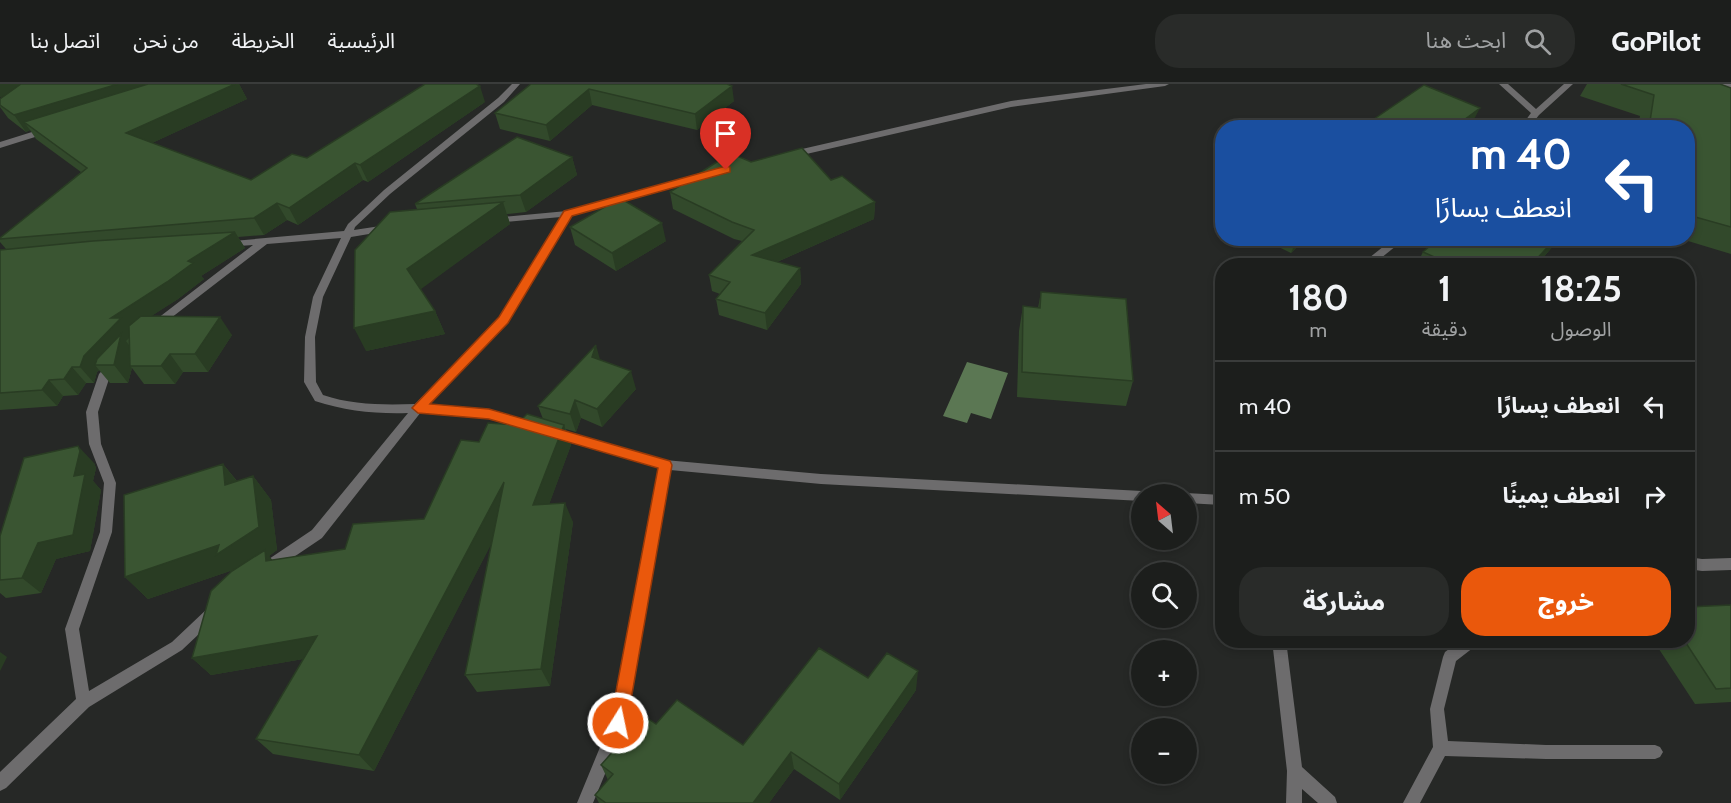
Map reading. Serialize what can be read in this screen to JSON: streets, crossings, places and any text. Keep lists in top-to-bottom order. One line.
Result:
{"north":"top left","page":{"header":"GoPilot","search":"ابحث هنا","nav":["الرئيسية","الخريطة","من نحن","اتصل بنا"],"turn":["40 m","انعطف يسارًا"],"eta":["18:25","الوصول","1","دقيقة","180","m"],"list":[{"name":"انعطف يسارًا","value":"40 m"},{"name":"انعطف يمينًا","value":"50 m"}],"map_buttons":["+","−"],"buttons":["خروج","مشاركة"]}}
